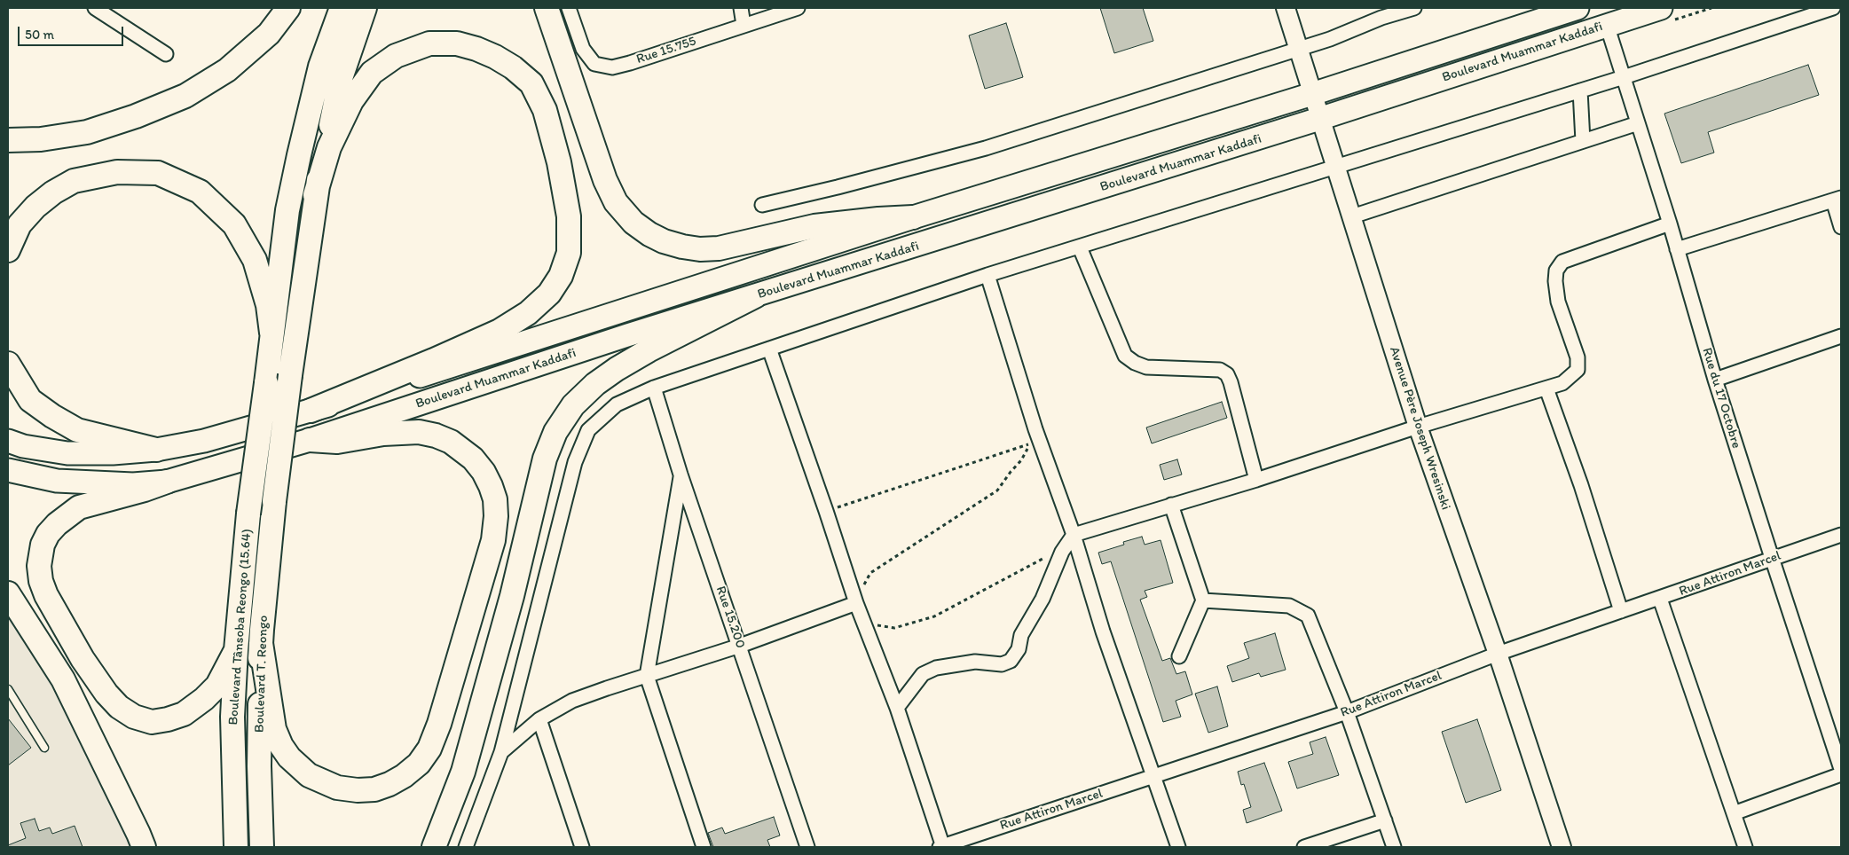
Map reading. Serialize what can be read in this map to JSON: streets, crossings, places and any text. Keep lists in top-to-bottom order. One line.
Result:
{"streets":{"highway":["Boulevard Tânsoba Reongo (15.64)","Boulevard T. Reongo"],"main road":["Boulevard Muammar Kaddafi"],"street":["Rue 15.755","Rue du 17 Octobre","Avenue Père Joseph Wresinski","Rue Attiron Marcel","Rue 15.200"]},"crossings":[["Boulevard Muammar Kaddafi","Rue du 17 Octobre"],["Boulevard Muammar Kaddafi","Avenue Père Joseph Wresinski"],["Rue du 17 Octobre","Rue Attiron Marcel"],["Avenue Père Joseph Wresinski","Rue Attiron Marcel"]],"scale_bar":"50 m"}
